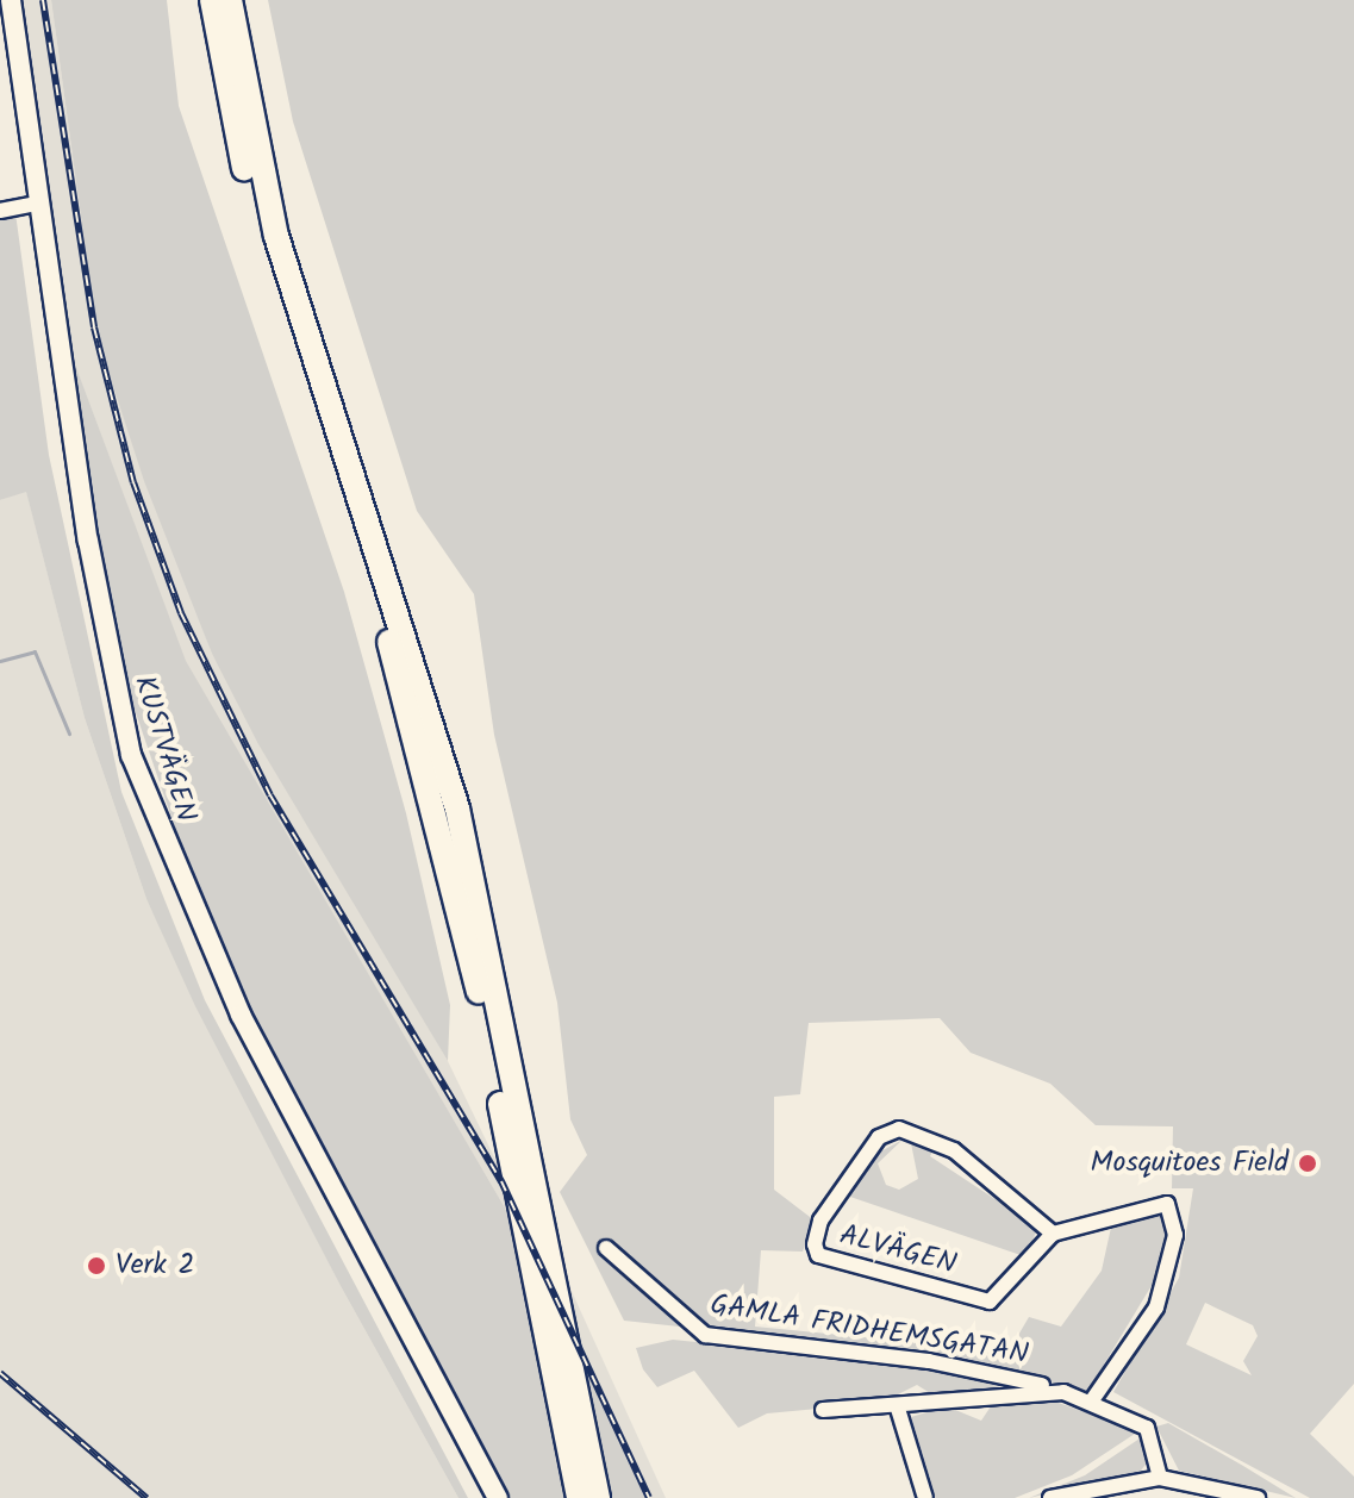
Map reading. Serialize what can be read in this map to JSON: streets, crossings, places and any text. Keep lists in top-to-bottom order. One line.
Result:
{"streets":{"main road":["KUSTVÄGEN"],"street":["ALVÄGEN","GAMLA FRIDHEMSGATAN"]},"places":["Mosquitoes Field","Verk 2"]}
